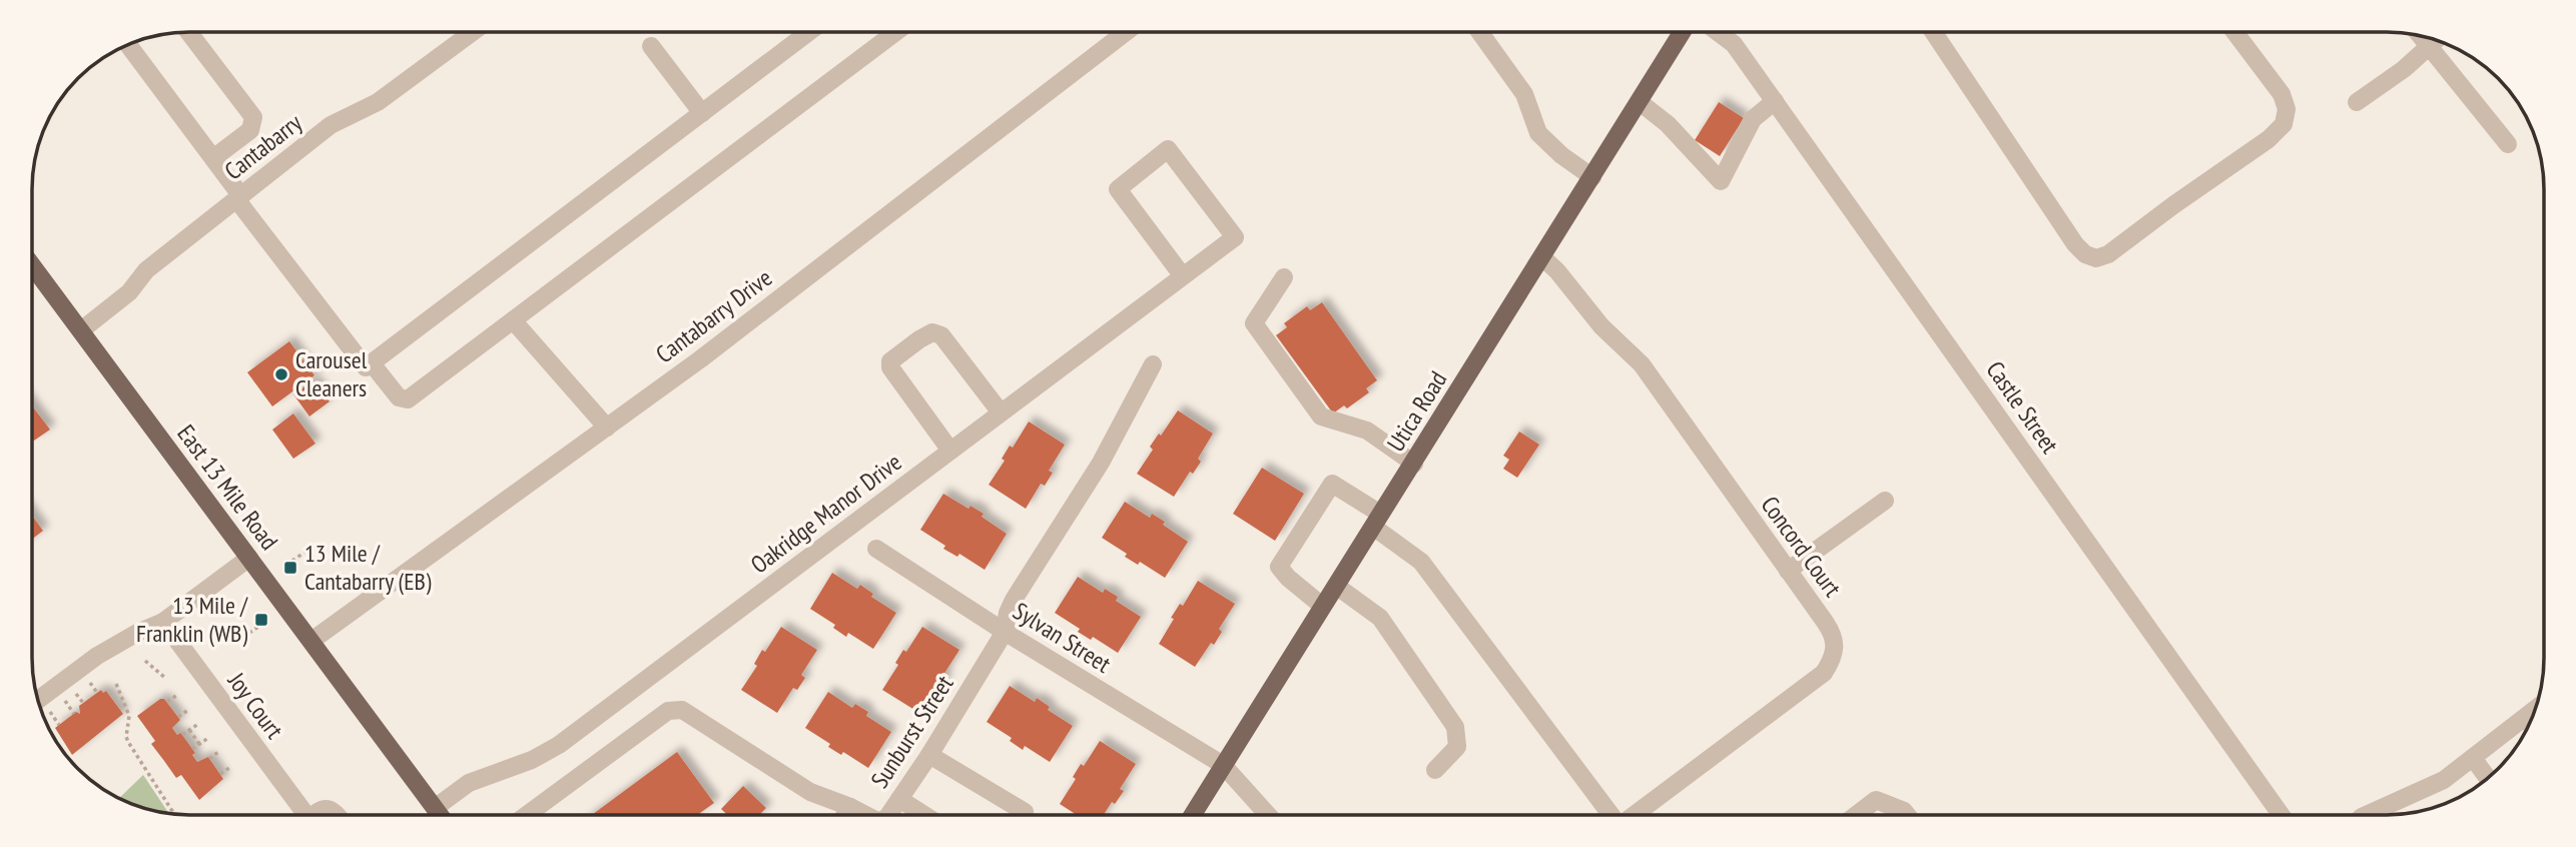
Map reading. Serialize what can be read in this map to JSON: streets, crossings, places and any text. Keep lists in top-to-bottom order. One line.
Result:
{"streets":{"main road":["Utica Road","East 13 Mile Road"],"street":["Cantabarry","Cantabarry Drive","Castle Street","Oakridge Manor Drive","Concord Court","Sylvan Street","Joy Court","Sunburst Street"]},"crossings":[["Cantabarry","East 13 Mile Road"],["Cantabarry Drive","East 13 Mile Road"],["Utica Road","Concord Court"],["Utica Road","Sylvan Street"],["East 13 Mile Road","Oakridge Manor Drive"],["Sylvan Street","Sunburst Street"]],"places":{"other":["Carousel Cleaners"],"transit":["13 Mile / Cantabarry (EB)","13 Mile / Franklin (WB)"]}}
